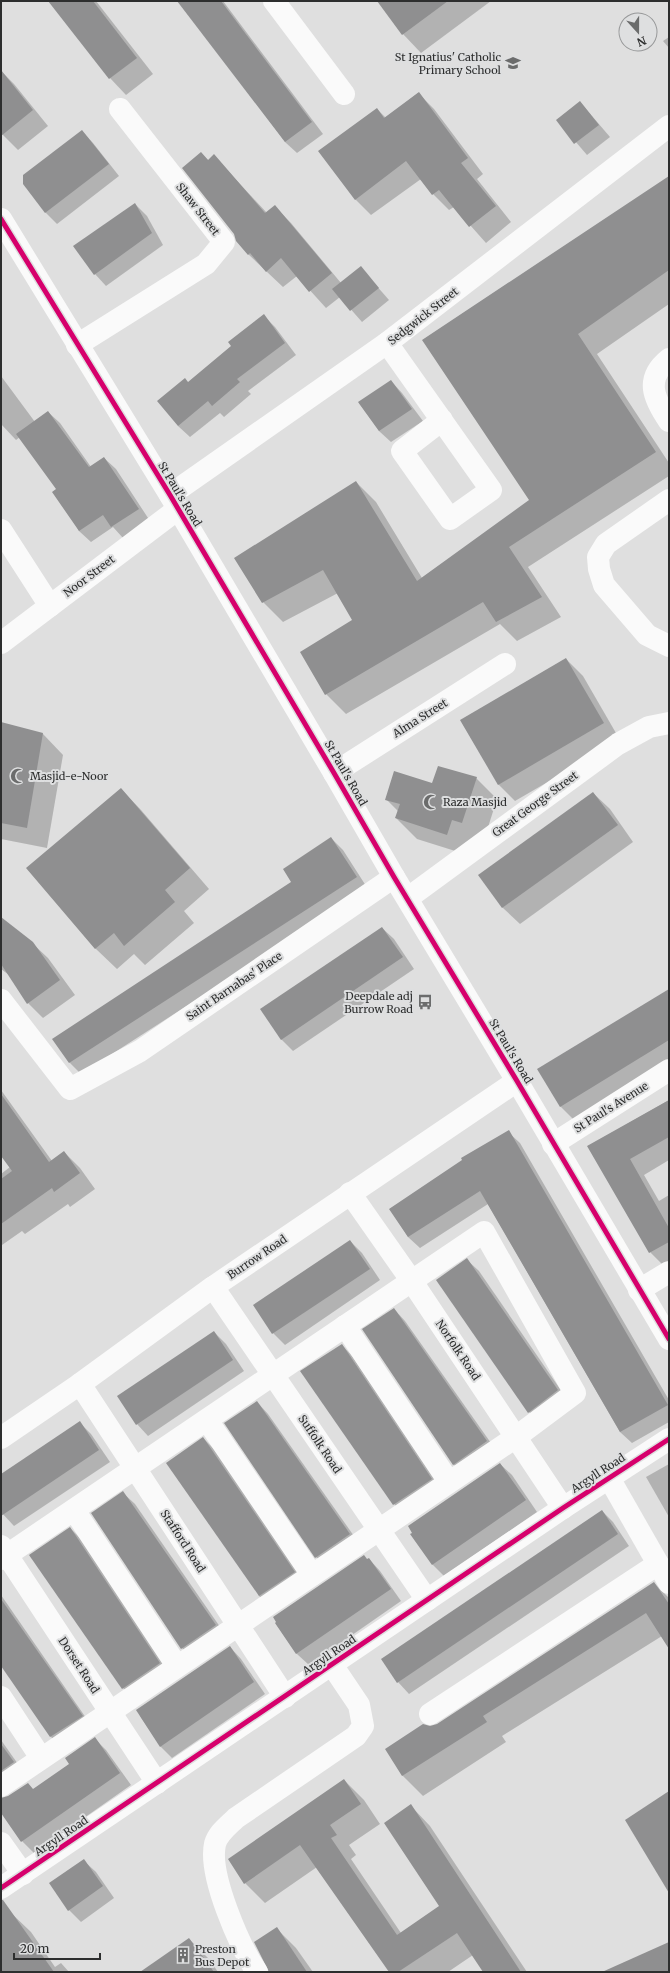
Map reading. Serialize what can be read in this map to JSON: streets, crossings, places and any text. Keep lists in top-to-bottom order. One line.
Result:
{"streets":{"street":["Shaw Street","Sedgwick Street","St Paul's Road","Noor Street","Alma Street","Great George Street","Saint Barnabas' Place","St Paul's Avenue","Burrow Road","Norfolk Road","Suffolk Road","Argyll Road","Stafford Road","Dorset Road"]},"crossings":[["Shaw Street","St Paul's Road"],["Sedgwick Street","St Paul's Road"],["Sedgwick Street","Noor Street"],["St Paul's Road","Noor Street"],["St Paul's Road","Alma Street"],["St Paul's Road","Great George Street"],["St Paul's Road","Saint Barnabas' Place"],["St Paul's Road","St Paul's Avenue"],["St Paul's Road","Burrow Road"],["Burrow Road","Norfolk Road"],["Burrow Road","Suffolk Road"],["Burrow Road","Stafford Road"],["Norfolk Road","Argyll Road"],["Suffolk Road","Argyll Road"],["Argyll Road","Stafford Road"],["Argyll Road","Dorset Road"]],"places":{"school or university":["St Ignatius' Catholic Primary School"],"mosque":["Masjid-e-Noor","Raza Masjid"],"bus stop":["Deepdale adj Burrow Road"],"building":["Preston Bus Depot"]},"scale_bar":"20 m","north":"bottom"}
